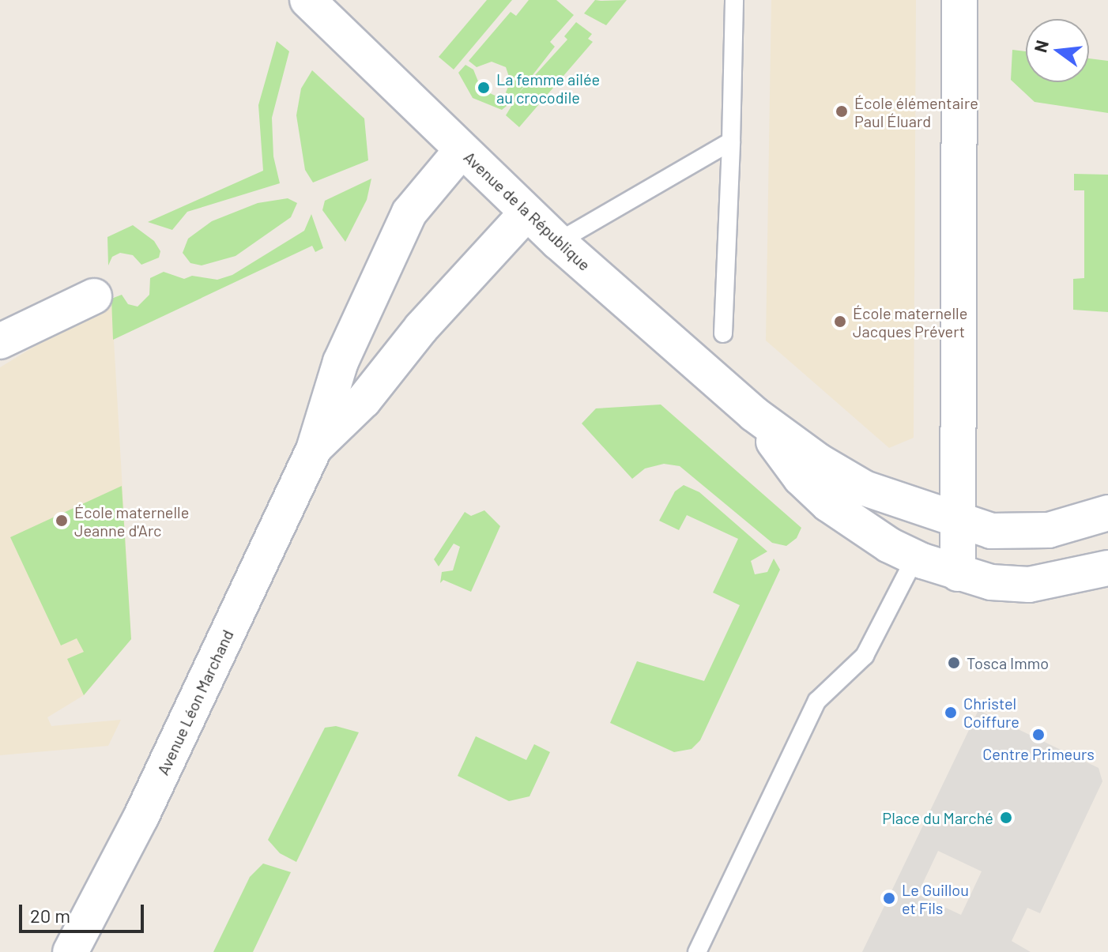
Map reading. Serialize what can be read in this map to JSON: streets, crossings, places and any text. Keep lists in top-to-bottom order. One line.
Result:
{"streets":{"main road":["Avenue de la République","Avenue Léon Marchand"]},"crossings":[["Avenue de la République","Avenue Léon Marchand"]],"places":["La femme ailée au crocodile","École élémentaire Paul Éluard","École maternelle Jacques Prévert","École maternelle Jeanne d'Arc","Tosca Immo","Christel Coiffure","Centre Primeurs","Place du Marché","Le Guillou et Fils"],"scale_bar":"20 m","north":"left"}
